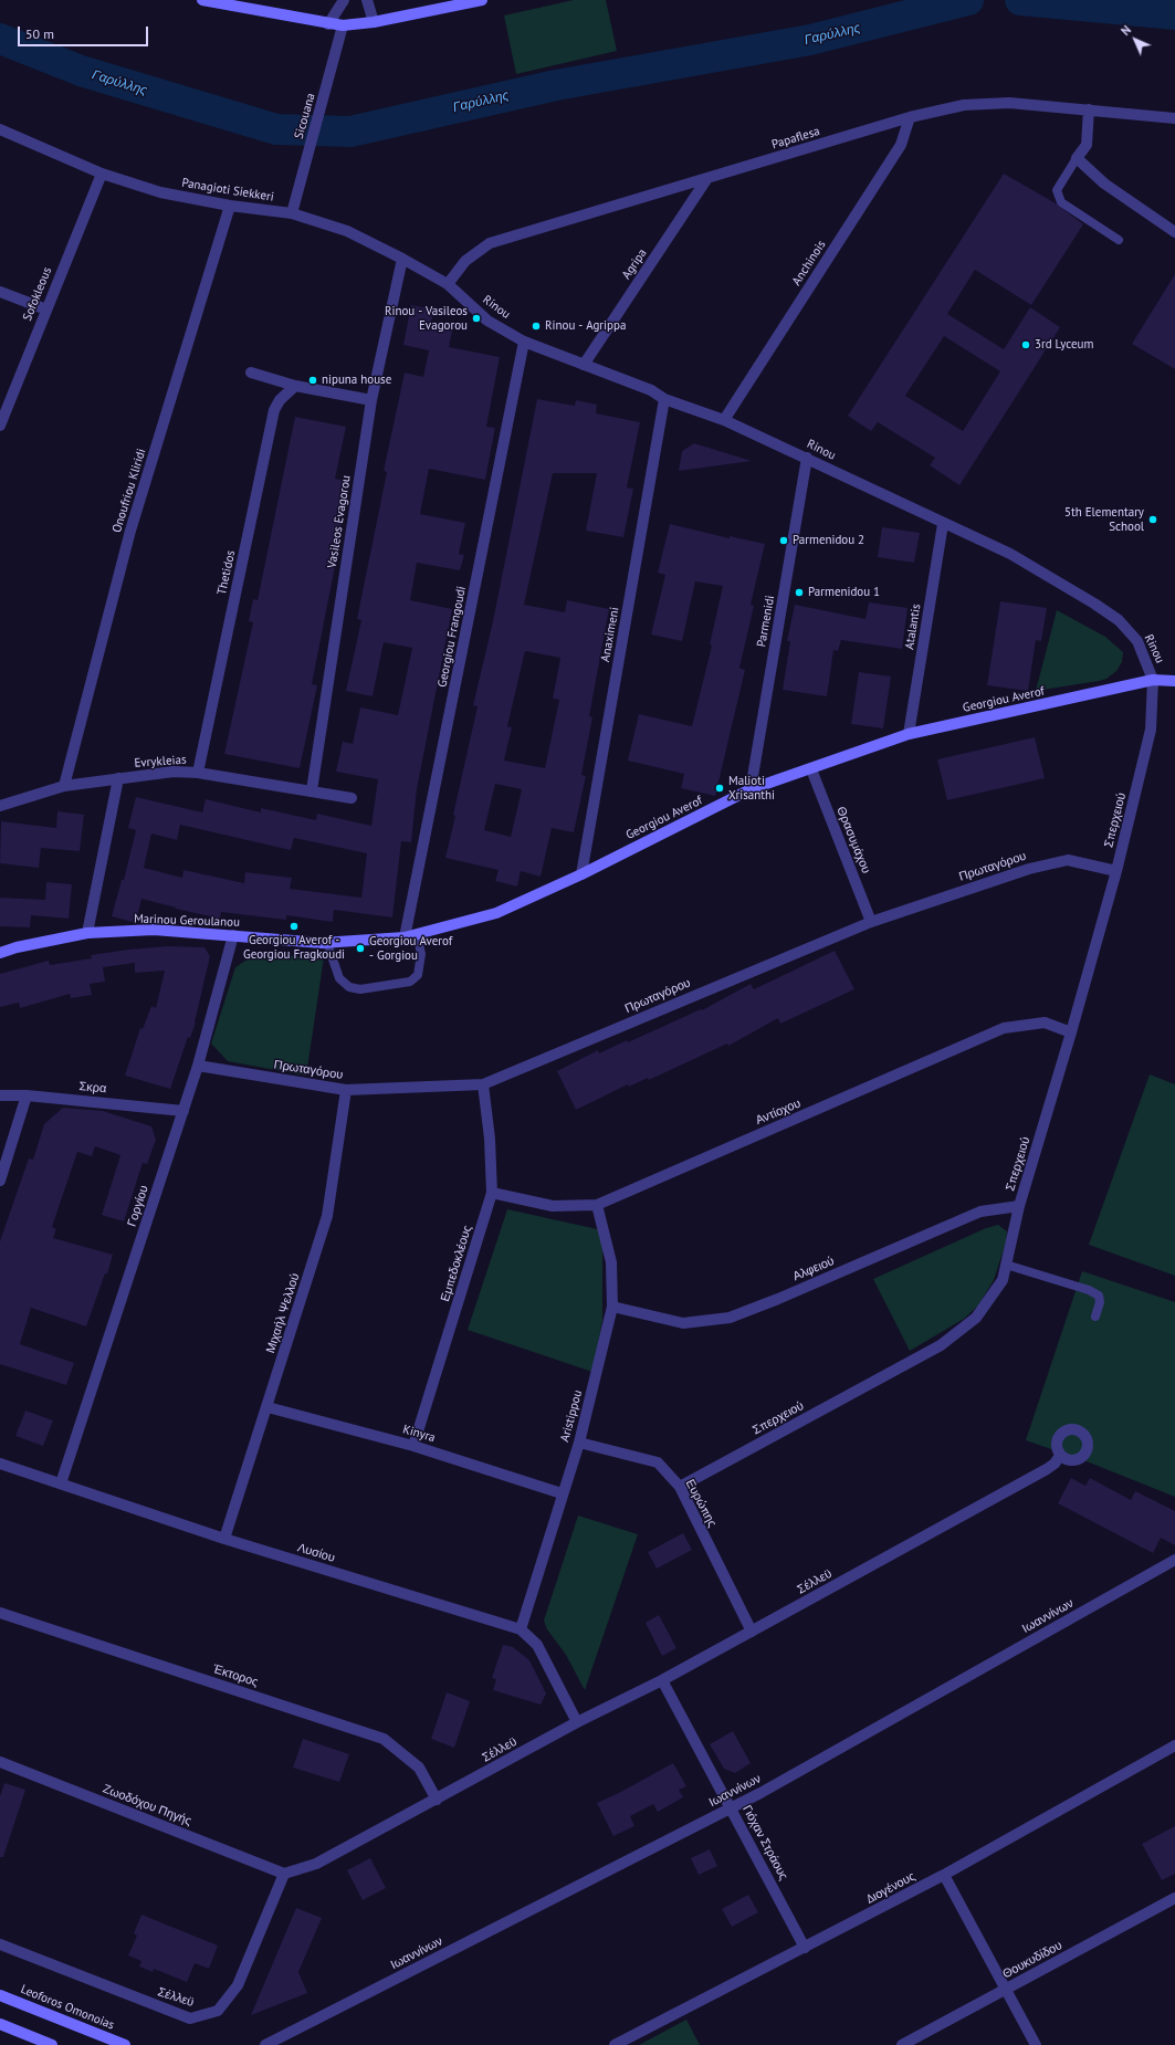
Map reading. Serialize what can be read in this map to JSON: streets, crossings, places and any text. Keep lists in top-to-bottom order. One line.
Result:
{"streets":{"street":["Sicouana","Papaflesa","Panagioti Siekkeri","Anchinois","Agripa","Sofokleous","Rinou","Onoufriou Kliridi","Vasileos Evagorou","Thetidos","Parmenidi","Atalantis","Anaximeni","Georgiou Frangoudi","Georgiou Averof","Evrykleias","Σπερχειού","Θρασυμάχου","Πρωταγόρου","Marinou Geroulanou","Σκρα","Αντίοχου","Γοργίου","Εμπεδοκλέους","Αλφειού","Μιχαήλ Ψελλού","Aristippou","Kinyra","Ευρώπης","Λυσίου","Σέλλεϋ","Ιωαννίνων","Έκτορος","Ζωοδόχου Πηγής","Γιόχαν Στράους","Διογένους","Θουκυδίδου","Leoforos Omonoias"]},"crossings":[["Sicouana","Panagioti Siekkeri"],["Papaflesa","Panagioti Siekkeri"],["Papaflesa","Anchinois"],["Papaflesa","Agripa"],["Papaflesa","Rinou"],["Panagioti Siekkeri","Sofokleous"],["Panagioti Siekkeri","Rinou"],["Panagioti Siekkeri","Onoufriou Kliridi"],["Panagioti Siekkeri","Vasileos Evagorou"],["Anchinois","Rinou"],["Agripa","Rinou"],["Rinou","Parmenidi"],["Rinou","Atalantis"],["Rinou","Anaximeni"],["Rinou","Georgiou Frangoudi"],["Rinou","Georgiou Averof"],["Rinou","Σπερχειού"],["Onoufriou Kliridi","Evrykleias"],["Vasileos Evagorou","Evrykleias"],["Thetidos","Evrykleias"],["Parmenidi","Georgiou Averof"],["Atalantis","Georgiou Averof"],["Anaximeni","Georgiou Averof"],["Georgiou Frangoudi","Georgiou Averof"],["Georgiou Averof","Σπερχειού"],["Georgiou Averof","Θρασυμάχου"],["Georgiou Averof","Marinou Geroulanou"],["Σπερχειού","Πρωταγόρου"],["Σπερχειού","Αντίοχου"],["Σπερχειού","Αλφειού"],["Σπερχειού","Ευρώπης"],["Θρασυμάχου","Πρωταγόρου"],["Πρωταγόρου","Γοργίου"],["Πρωταγόρου","Εμπεδοκλέους"],["Πρωταγόρου","Μιχαήλ Ψελλού"],["Marinou Geroulanou","Γοργίου"],["Σκρα","Γοργίου"],["Αντίοχου","Εμπεδοκλέους"],["Αντίοχου","Aristippou"],["Γοργίου","Λυσίου"],["Εμπεδοκλέους","Kinyra"],["Αλφειού","Aristippou"],["Μιχαήλ Ψελλού","Kinyra"],["Μιχαήλ Ψελλού","Λυσίου"],["Aristippou","Kinyra"],["Aristippou","Ευρώπης"],["Aristippou","Λυσίου"],["Ευρώπης","Σέλλεϋ"],["Λυσίου","Σέλλεϋ"],["Σέλλεϋ","Έκτορος"],["Σέλλεϋ","Ζωοδόχου Πηγής"],["Σέλλεϋ","Γιόχαν Στράους"],["Ιωαννίνων","Γιόχαν Στράους"],["Γιόχαν Στράους","Διογένους"]],"water":["Γαρύλλης"],"places":["Rinou - Vasileos Evagorou","Rinou - Agrippa","3rd Lyceum","nipuna house","5th Elementary School","Parmenidou 2","Parmenidou 1","Malioti Xrisanthi","Georgiou Averof - Georgiou Fragkoudi","Georgiou Averof - Gorgiou"],"scale_bar":"50 m","north":"top left"}
